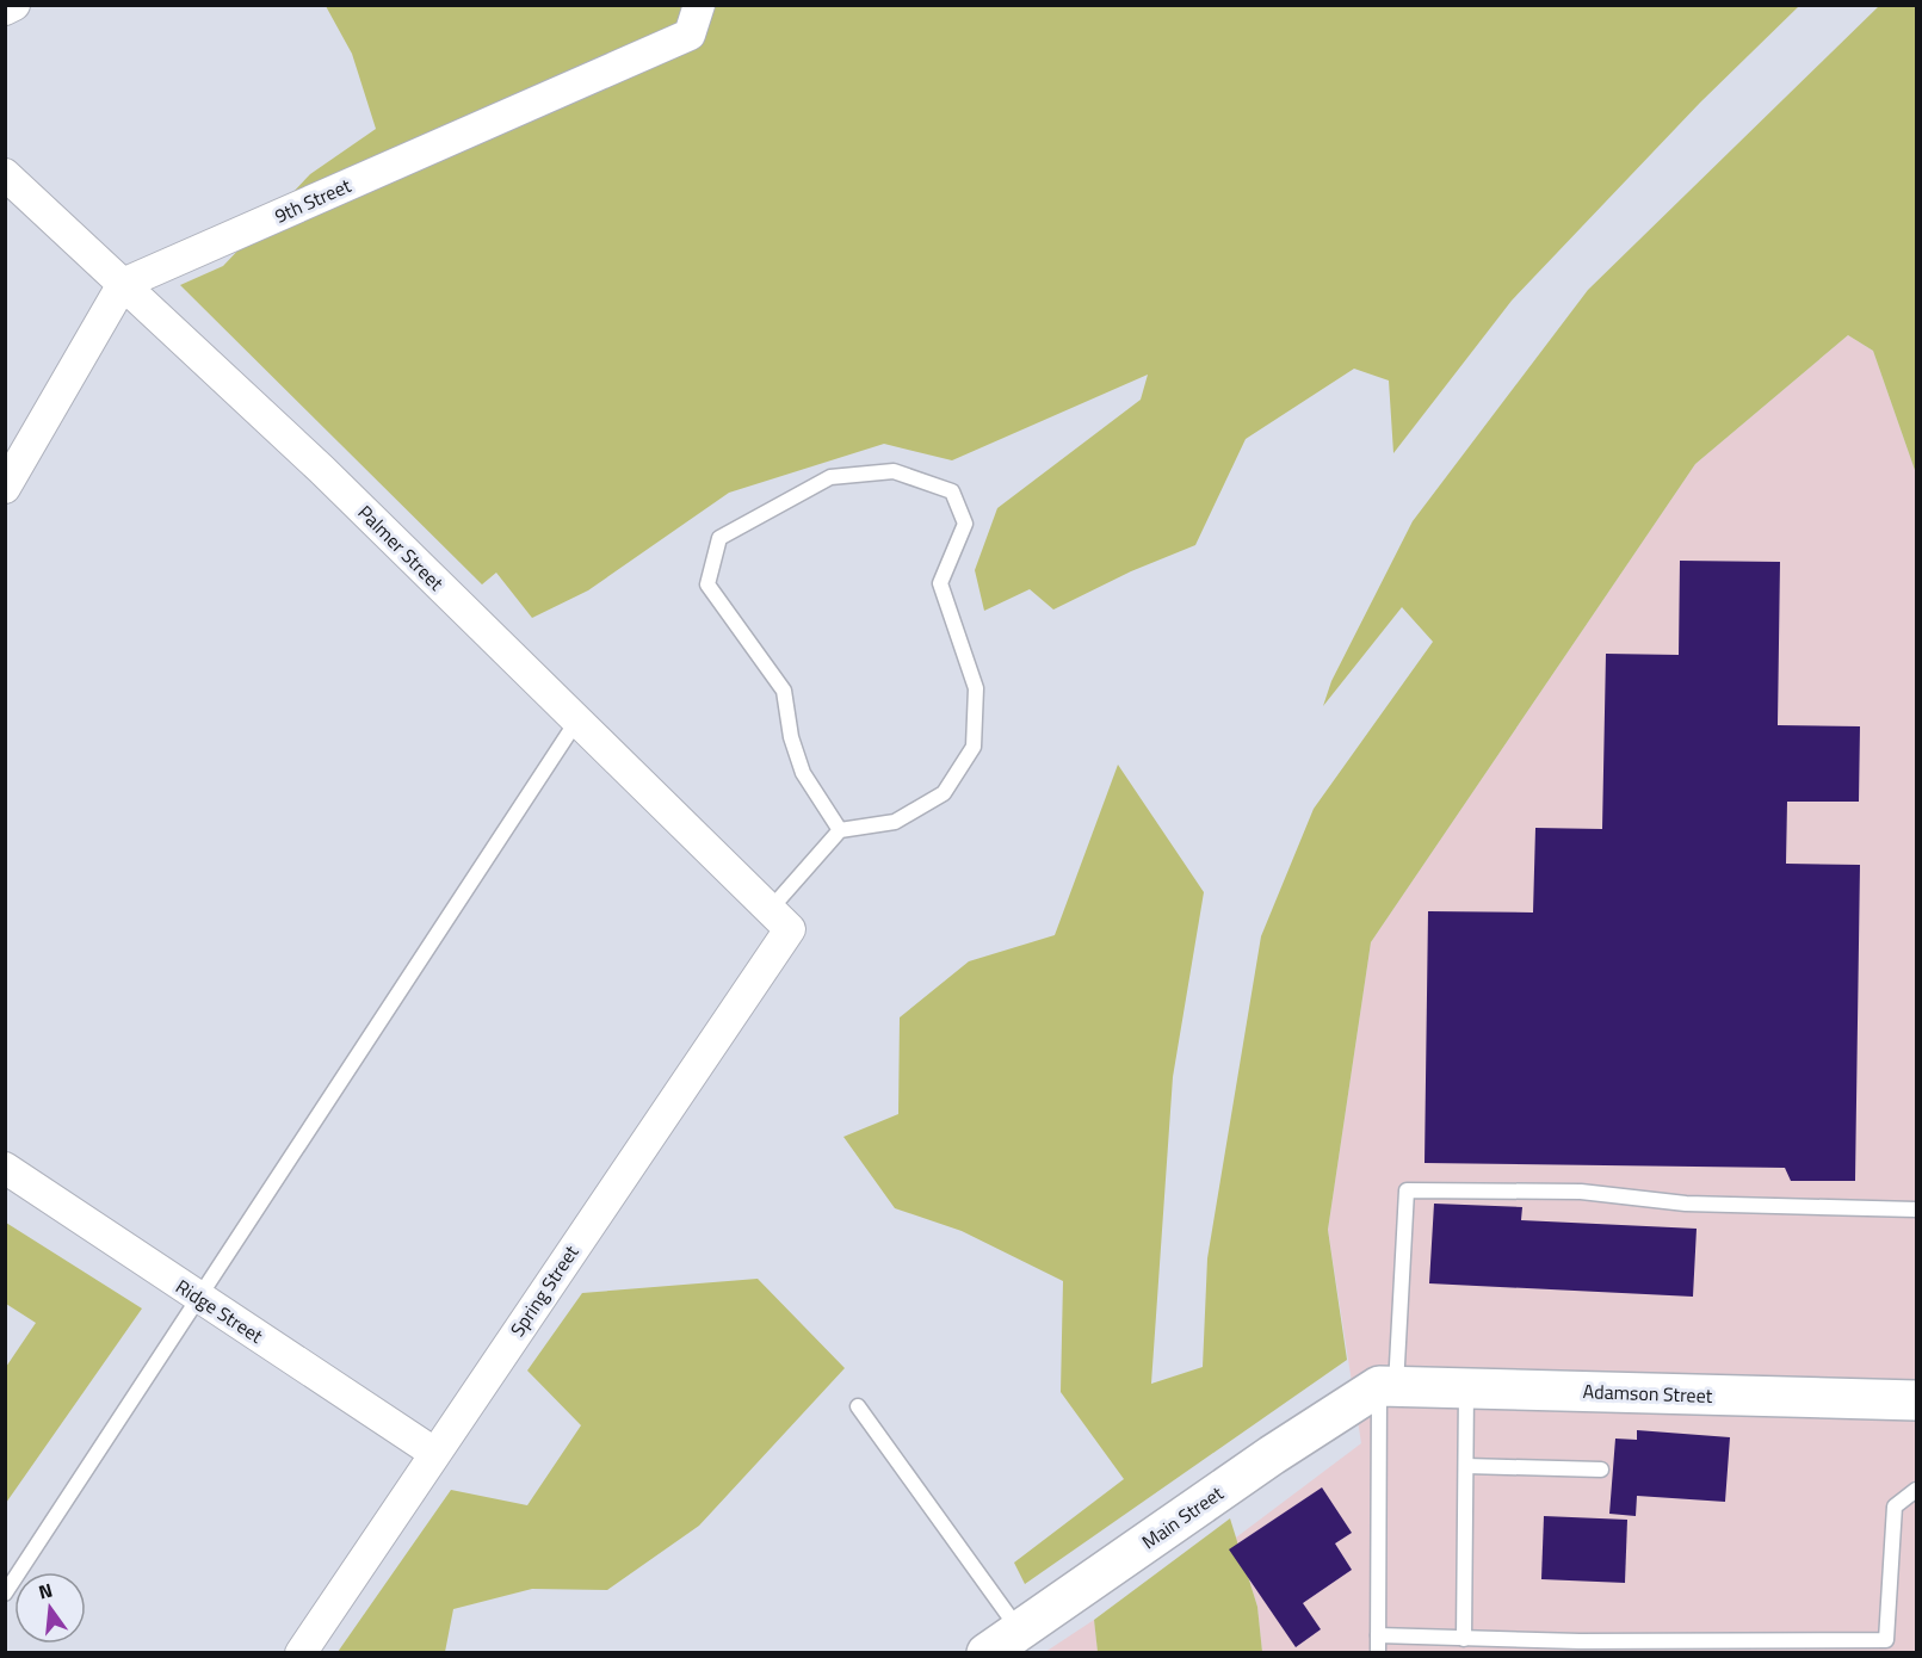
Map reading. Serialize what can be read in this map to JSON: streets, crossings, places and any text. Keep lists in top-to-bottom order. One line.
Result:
{"streets":{"street":["9th Street","Palmer Street","Spring Street","Ridge Street","Adamson Street","Main Street"]},"crossings":[["9th Street","Palmer Street"],["Palmer Street","Spring Street"],["Spring Street","Ridge Street"],["Adamson Street","Main Street"]],"north":"top"}
